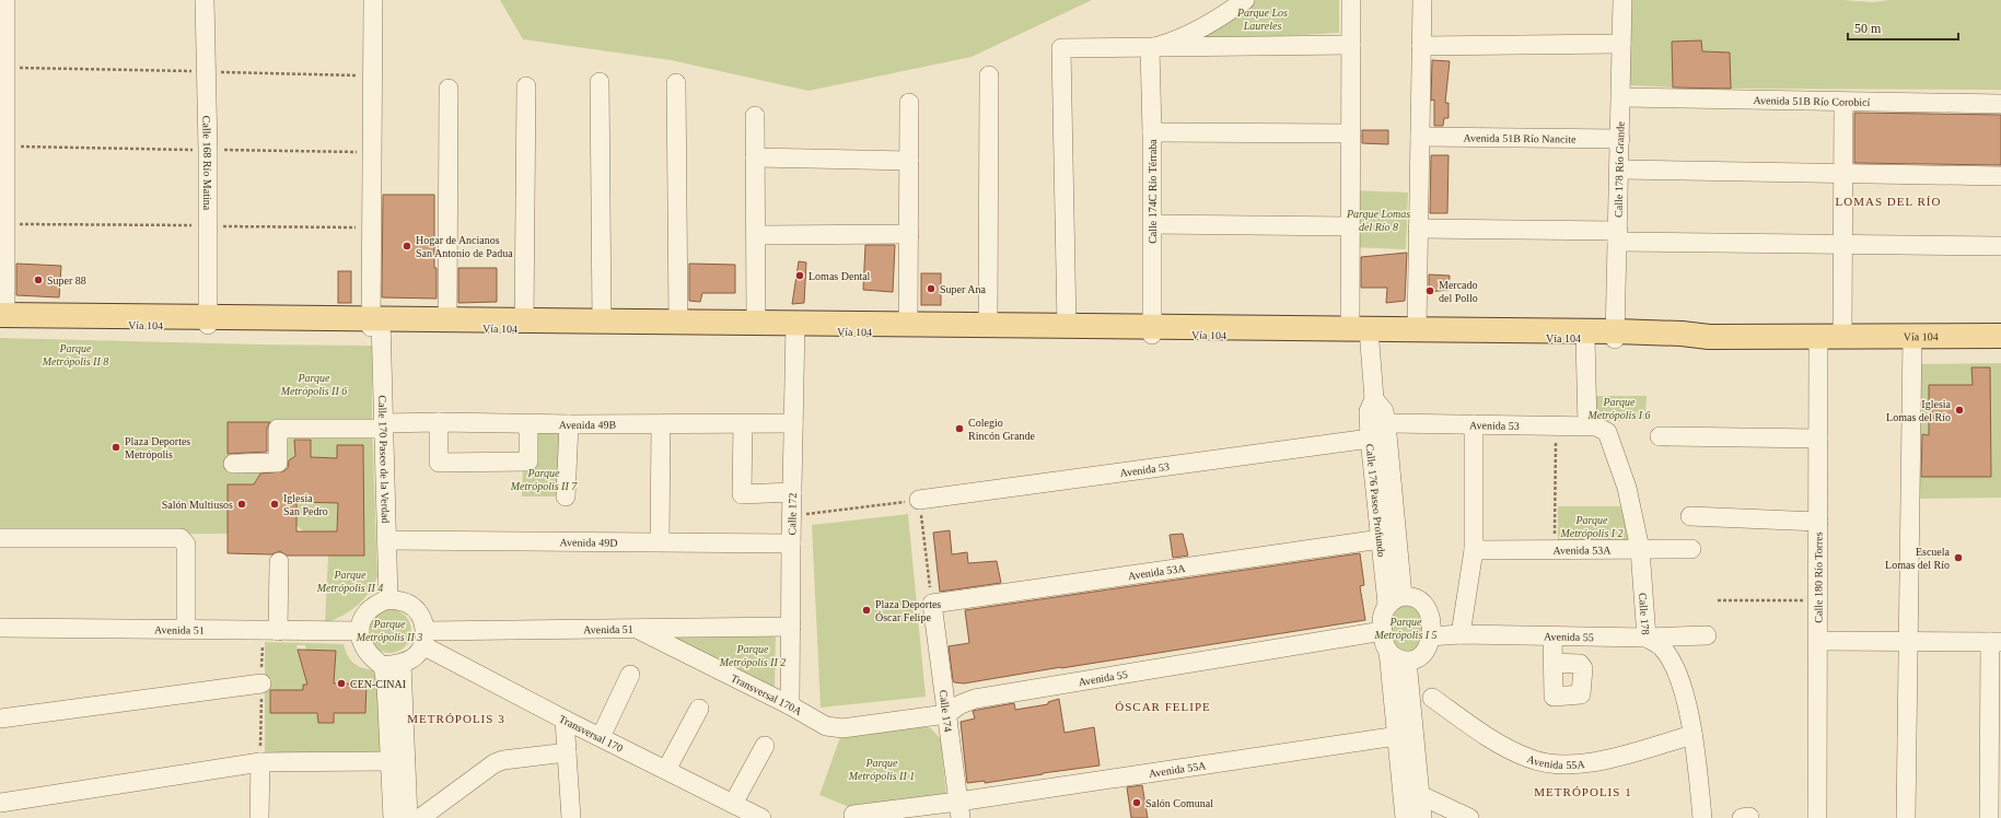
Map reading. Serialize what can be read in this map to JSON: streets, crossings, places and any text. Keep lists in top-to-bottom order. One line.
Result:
{"streets":{"main road":["Vía 104"],"street":["Avenida 51B Río Corobicí","Avenida 51B Río Nancite","Calle 168 Río Matina","Calle 178 Río Grande","Calle 174C Río Térraba","Avenida 49B","Avenida 53","Calle 170 Paseo de la Verdad","Calle 176 Paseo Profundo","Calle 172","Avenida 49D","Avenida 53A","Calle 180 Río Torres","Calle 178","Avenida 51","Avenida 55","Transversal 170A","Calle 174","Transversal 170","Avenida 55A"]},"crossings":[["Avenida 51B Río Corobicí","Calle 178 Río Grande"],["Avenida 51B Río Nancite","Calle 178 Río Grande"],["Calle 168 Río Matina","Vía 104"],["Calle 178 Río Grande","Vía 104"],["Calle 174C Río Térraba","Vía 104"],["Vía 104","Calle 170 Paseo de la Verdad"],["Vía 104","Calle 176 Paseo Profundo"],["Vía 104","Calle 172"],["Vía 104","Calle 180 Río Torres"],["Vía 104","Calle 178"],["Avenida 49B","Calle 170 Paseo de la Verdad"],["Avenida 49B","Calle 172"],["Avenida 53","Calle 176 Paseo Profundo"],["Avenida 53","Calle 178"],["Calle 170 Paseo de la Verdad","Avenida 49D"],["Calle 170 Paseo de la Verdad","Avenida 51"],["Calle 170 Paseo de la Verdad","Transversal 170"],["Calle 176 Paseo Profundo","Avenida 53A"],["Calle 176 Paseo Profundo","Avenida 55"],["Calle 172","Avenida 49D"],["Calle 172","Avenida 51"],["Calle 172","Transversal 170A"],["Avenida 53A","Calle 178"],["Avenida 53A","Calle 174"],["Calle 178","Avenida 55"],["Calle 178","Avenida 55A"],["Avenida 51","Transversal 170A"],["Avenida 51","Transversal 170"],["Avenida 55","Transversal 170A"],["Avenida 55","Calle 174"],["Calle 174","Avenida 55A"]],"districts":["LOMAS DEL RÍO","ÓSCAR FELIPE","METRÓPOLIS 3","METRÓPOLIS 1"],"parks":["Parque Los Laureles","Parque Lomas del Río 8","Parque Metrópolis II 8","Parque Metrópolis II 6","Parque Metrópolis I 6","Parque Metrópolis II 7","Parque Metrópolis I 2","Parque Metrópolis II 4","Parque Metrópolis I 5","Parque Metrópolis II 3","Parque Metrópolis II 2","Parque Metrópolis II 1"],"places":["Hogar de Ancianos San Antonio de Padua","Lomas Dental","Super 88","Super Ana","Mercado del Pollo","Iglesia Lomas del Río","Colegio Rincón Grande","Plaza Deportes Metrópolis","Salón Multiusos","Iglesia San Pedro","Escuela Lomas del Río","Plaza Deportes Óscar Felipe","CEN-CINAI","Salón Comunal"],"scale_bar":"50 m"}
